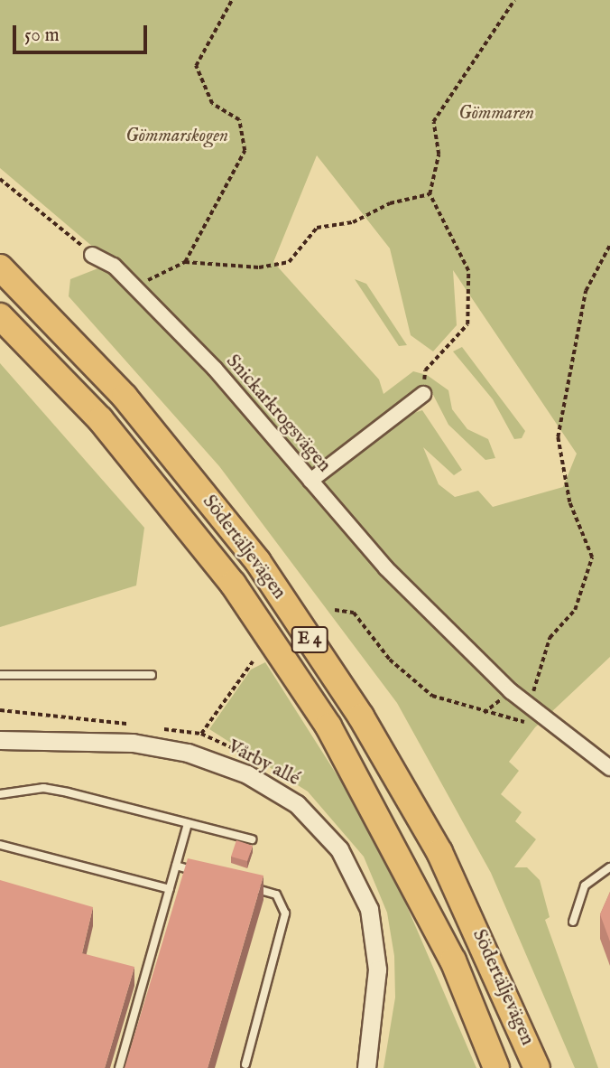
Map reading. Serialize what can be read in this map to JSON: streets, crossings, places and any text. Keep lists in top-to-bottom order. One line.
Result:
{"streets":{"highway":["Södertäljevägen","E 4"],"street":["Snickarkrogsvägen","Vårby allé"]},"parks":["Gömmaren","Gömmarskogen"],"scale_bar":"50 m"}
